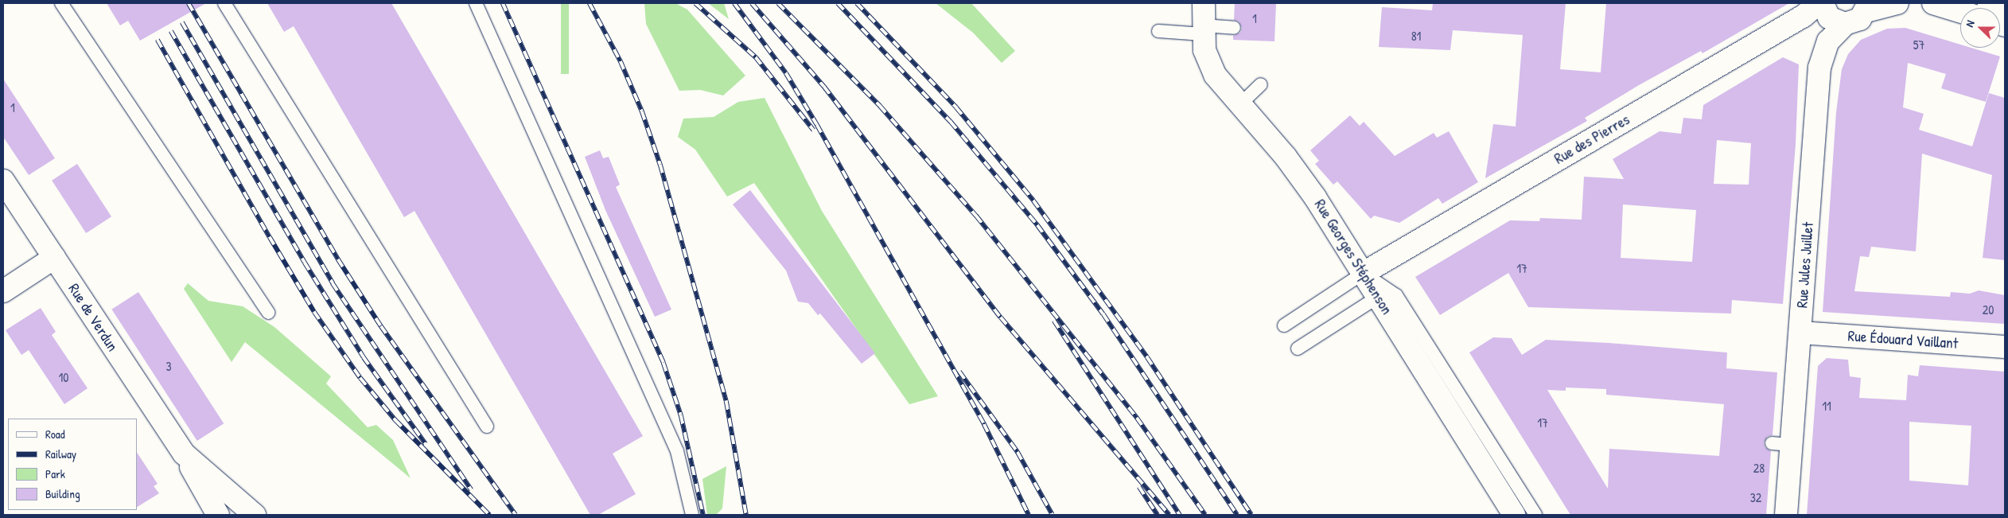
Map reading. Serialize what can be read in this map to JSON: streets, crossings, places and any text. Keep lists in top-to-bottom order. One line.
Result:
{"streets":{"street":["Rue des Pierres","Rue Georges Stéphenson","Rue Jules Juillet","Rue de Verdun","Rue Édouard Vaillant"]},"crossings":[["Rue des Pierres","Rue Georges Stéphenson"],["Rue Jules Juillet","Rue Édouard Vaillant"]],"house_numbers":["1","81","57","1","17","20","3","10","11","17","28","32"],"legend":["Road","Railway","Park","Building"],"north":"left"}
